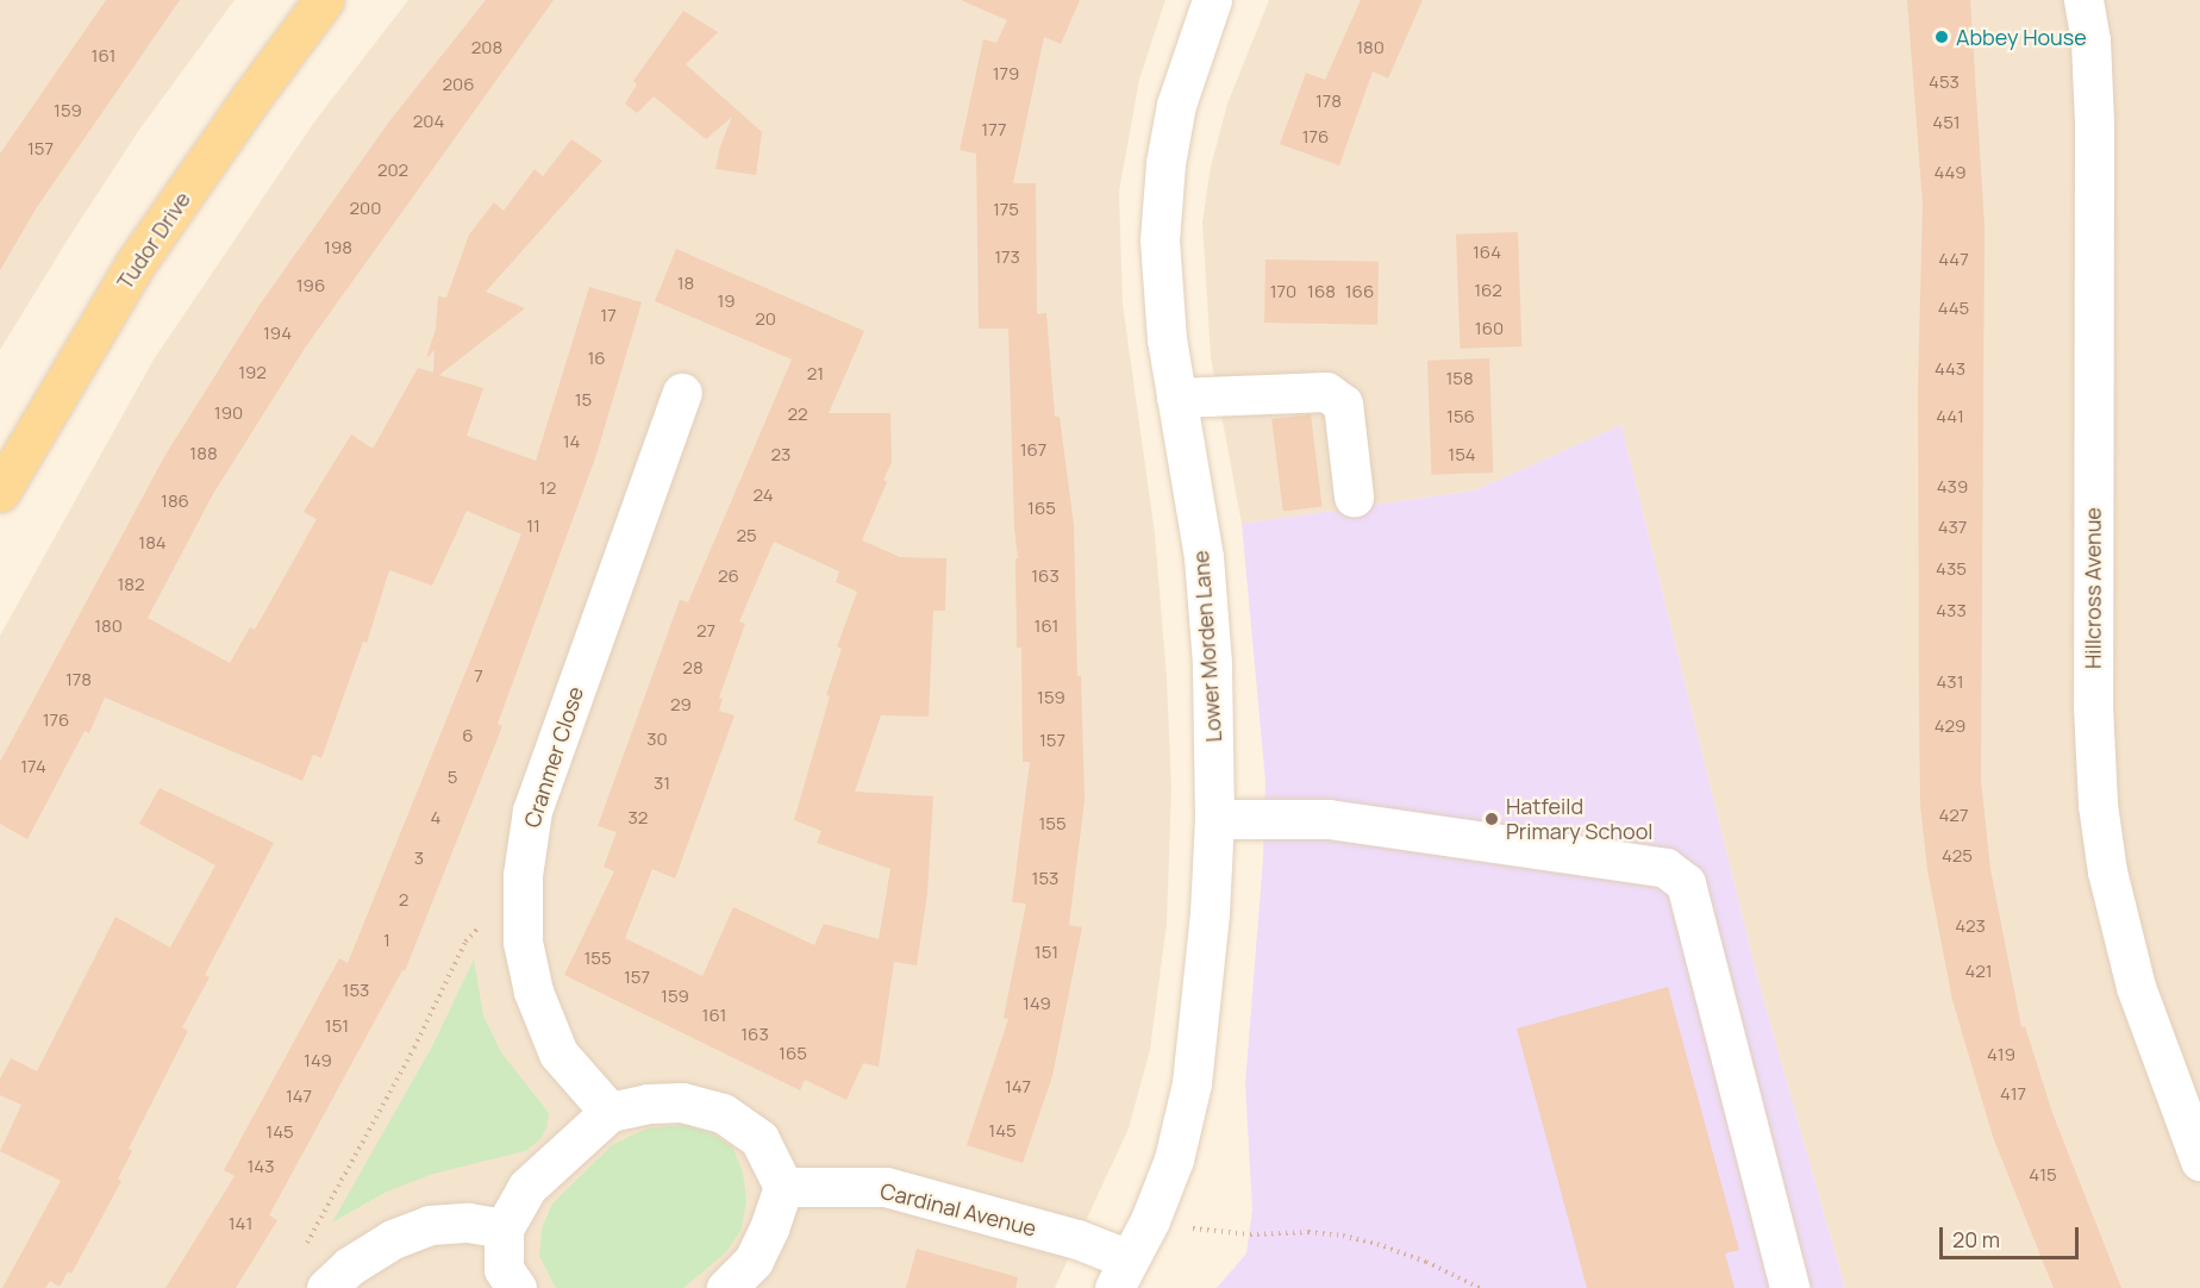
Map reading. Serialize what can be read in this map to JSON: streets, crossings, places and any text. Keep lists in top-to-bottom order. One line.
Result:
{"streets":{"main road":["Tudor Drive"],"street":["Hillcross Avenue","Lower Morden Lane","Cranmer Close","Cardinal Avenue"]},"crossings":[["Lower Morden Lane","Cardinal Avenue"]],"places":["Abbey House","Hatfeild Primary School"],"house_numbers":["208","180","161","179","453","206","178","159","204","451","177","176","157","202","449","200","175","198","164","173","447","18","196","162","170","168","166","19","445","17","20","160","194","16","443","192","21","158","15","190","22","156","441","14","167","188","23","154","439","12","24","186","165","11","437","25","184","435","26","163","182","433","180","161","27","28","7","178","431","159","29","176","429","6","30","157","174","5","31","427","4","32","155","425","3","153","2","423","1","151","155","421","157","153","159","149","161","151","163","165","419","149","147","417","147","145","145","143","415","141"],"scale_bar":"20 m"}
